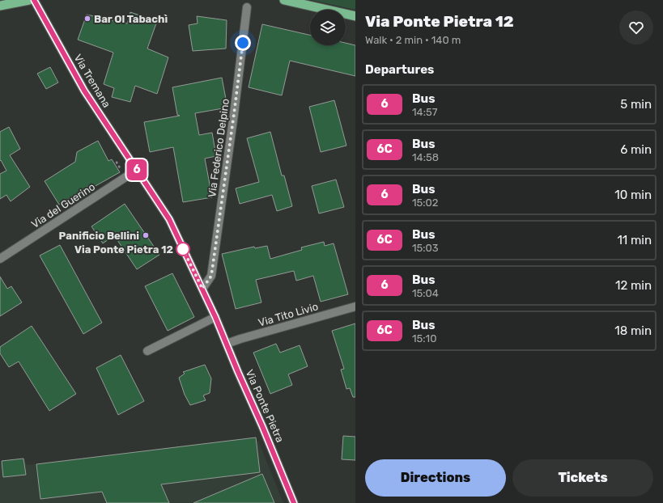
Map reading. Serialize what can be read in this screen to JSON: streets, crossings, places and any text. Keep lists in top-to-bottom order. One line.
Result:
{"streets":{"street":["Via Tremana","Via Federico Delpino","Via del Guerino","Via Tito Livio","Via Ponte Pietra"]},"crossings":[["Via Tremana","Via del Guerino"],["Via Tremana","Via Ponte Pietra"],["Via Federico Delpino","Via Ponte Pietra"],["Via del Guerino","Via Ponte Pietra"],["Via Tito Livio","Via Ponte Pietra"]],"places":["Bar Ol Tabachì","Panificio Bellini","Via Ponte Pietra 12"],"lines":["bus line 6"],"page":{"on_map":"6","heading":[["Via Ponte Pietra 12","Walk · 2 min · 140 m"],"Departures"],"list":[{"mark":"6","name":"Bus","note":"14:57","value":"5 min"},{"mark":"6C","name":"Bus","note":"14:58","value":"6 min"},{"mark":"6","name":"Bus","note":"15:02","value":"10 min"},{"mark":"6C","name":"Bus","note":"15:03","value":"11 min"},{"mark":"6","name":"Bus","note":"15:04","value":"12 min"},{"mark":"6C","name":"Bus","note":"15:10","value":"18 min"}],"buttons":["Directions","Tickets"]}}
